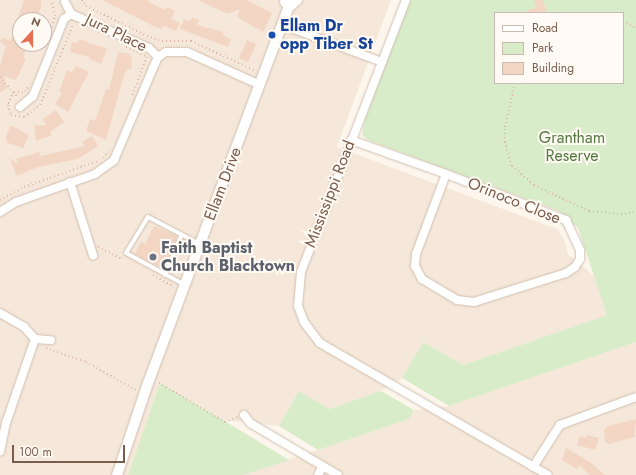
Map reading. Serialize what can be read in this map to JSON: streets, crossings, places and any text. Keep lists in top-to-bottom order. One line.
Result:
{"streets":{"street":["Jura Place","Ellam Drive","Mississippi Road","Orinoco Close"]},"crossings":[["Mississippi Road","Orinoco Close"]],"parks":["Grantham Reserve"],"places":["Ellam Dr opp Tiber St","Faith Baptist Church Blacktown"],"legend":["Road","Park","Building"],"scale_bar":"100 m","north":"top"}
